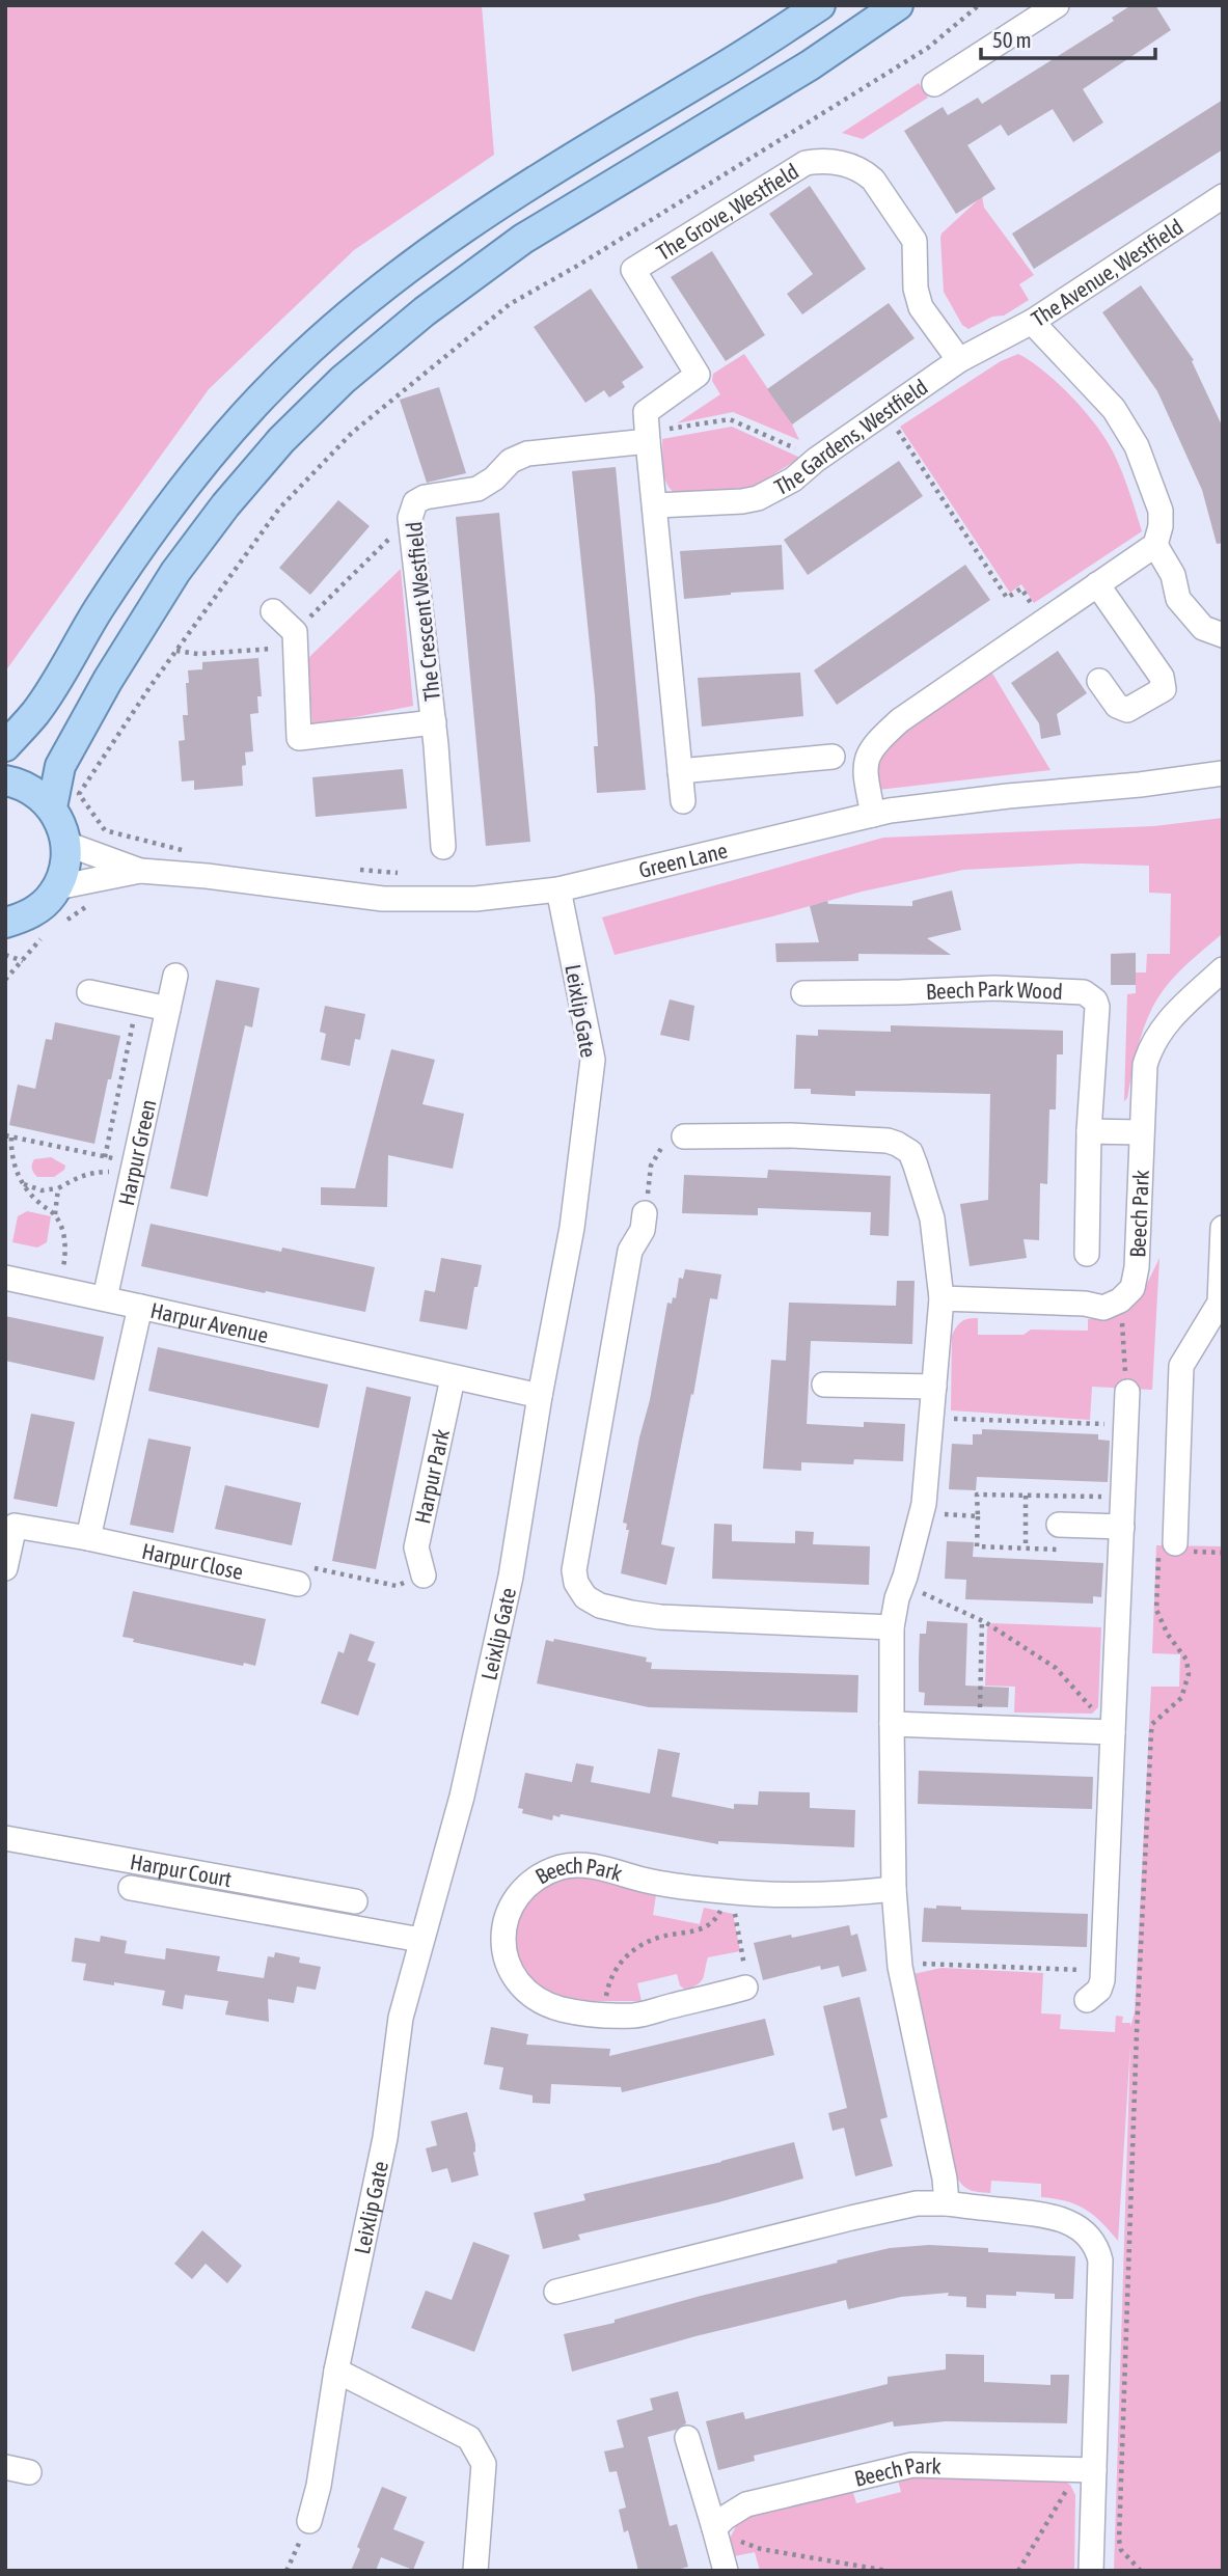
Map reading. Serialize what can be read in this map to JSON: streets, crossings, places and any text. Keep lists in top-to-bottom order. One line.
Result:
{"streets":{"street":["The Grove, Westfield","The Avenue, Westfield","The Gardens, Westfield","The Crescent Westfield","Green Lane","Beech Park Wood","Leixlip Gate","Harpur Green","Beech Park","Harpur Avenue","Harpur Park","Harpur Close","Harpur Court"]},"crossings":[["The Grove, Westfield","The Gardens, Westfield"],["The Grove, Westfield","The Crescent Westfield"],["The Avenue, Westfield","The Gardens, Westfield"],["Green Lane","Leixlip Gate"],["Leixlip Gate","Harpur Avenue"],["Harpur Avenue","Harpur Park"],["Harpur Avenue","Harpur Close"]],"scale_bar":"50 m"}
